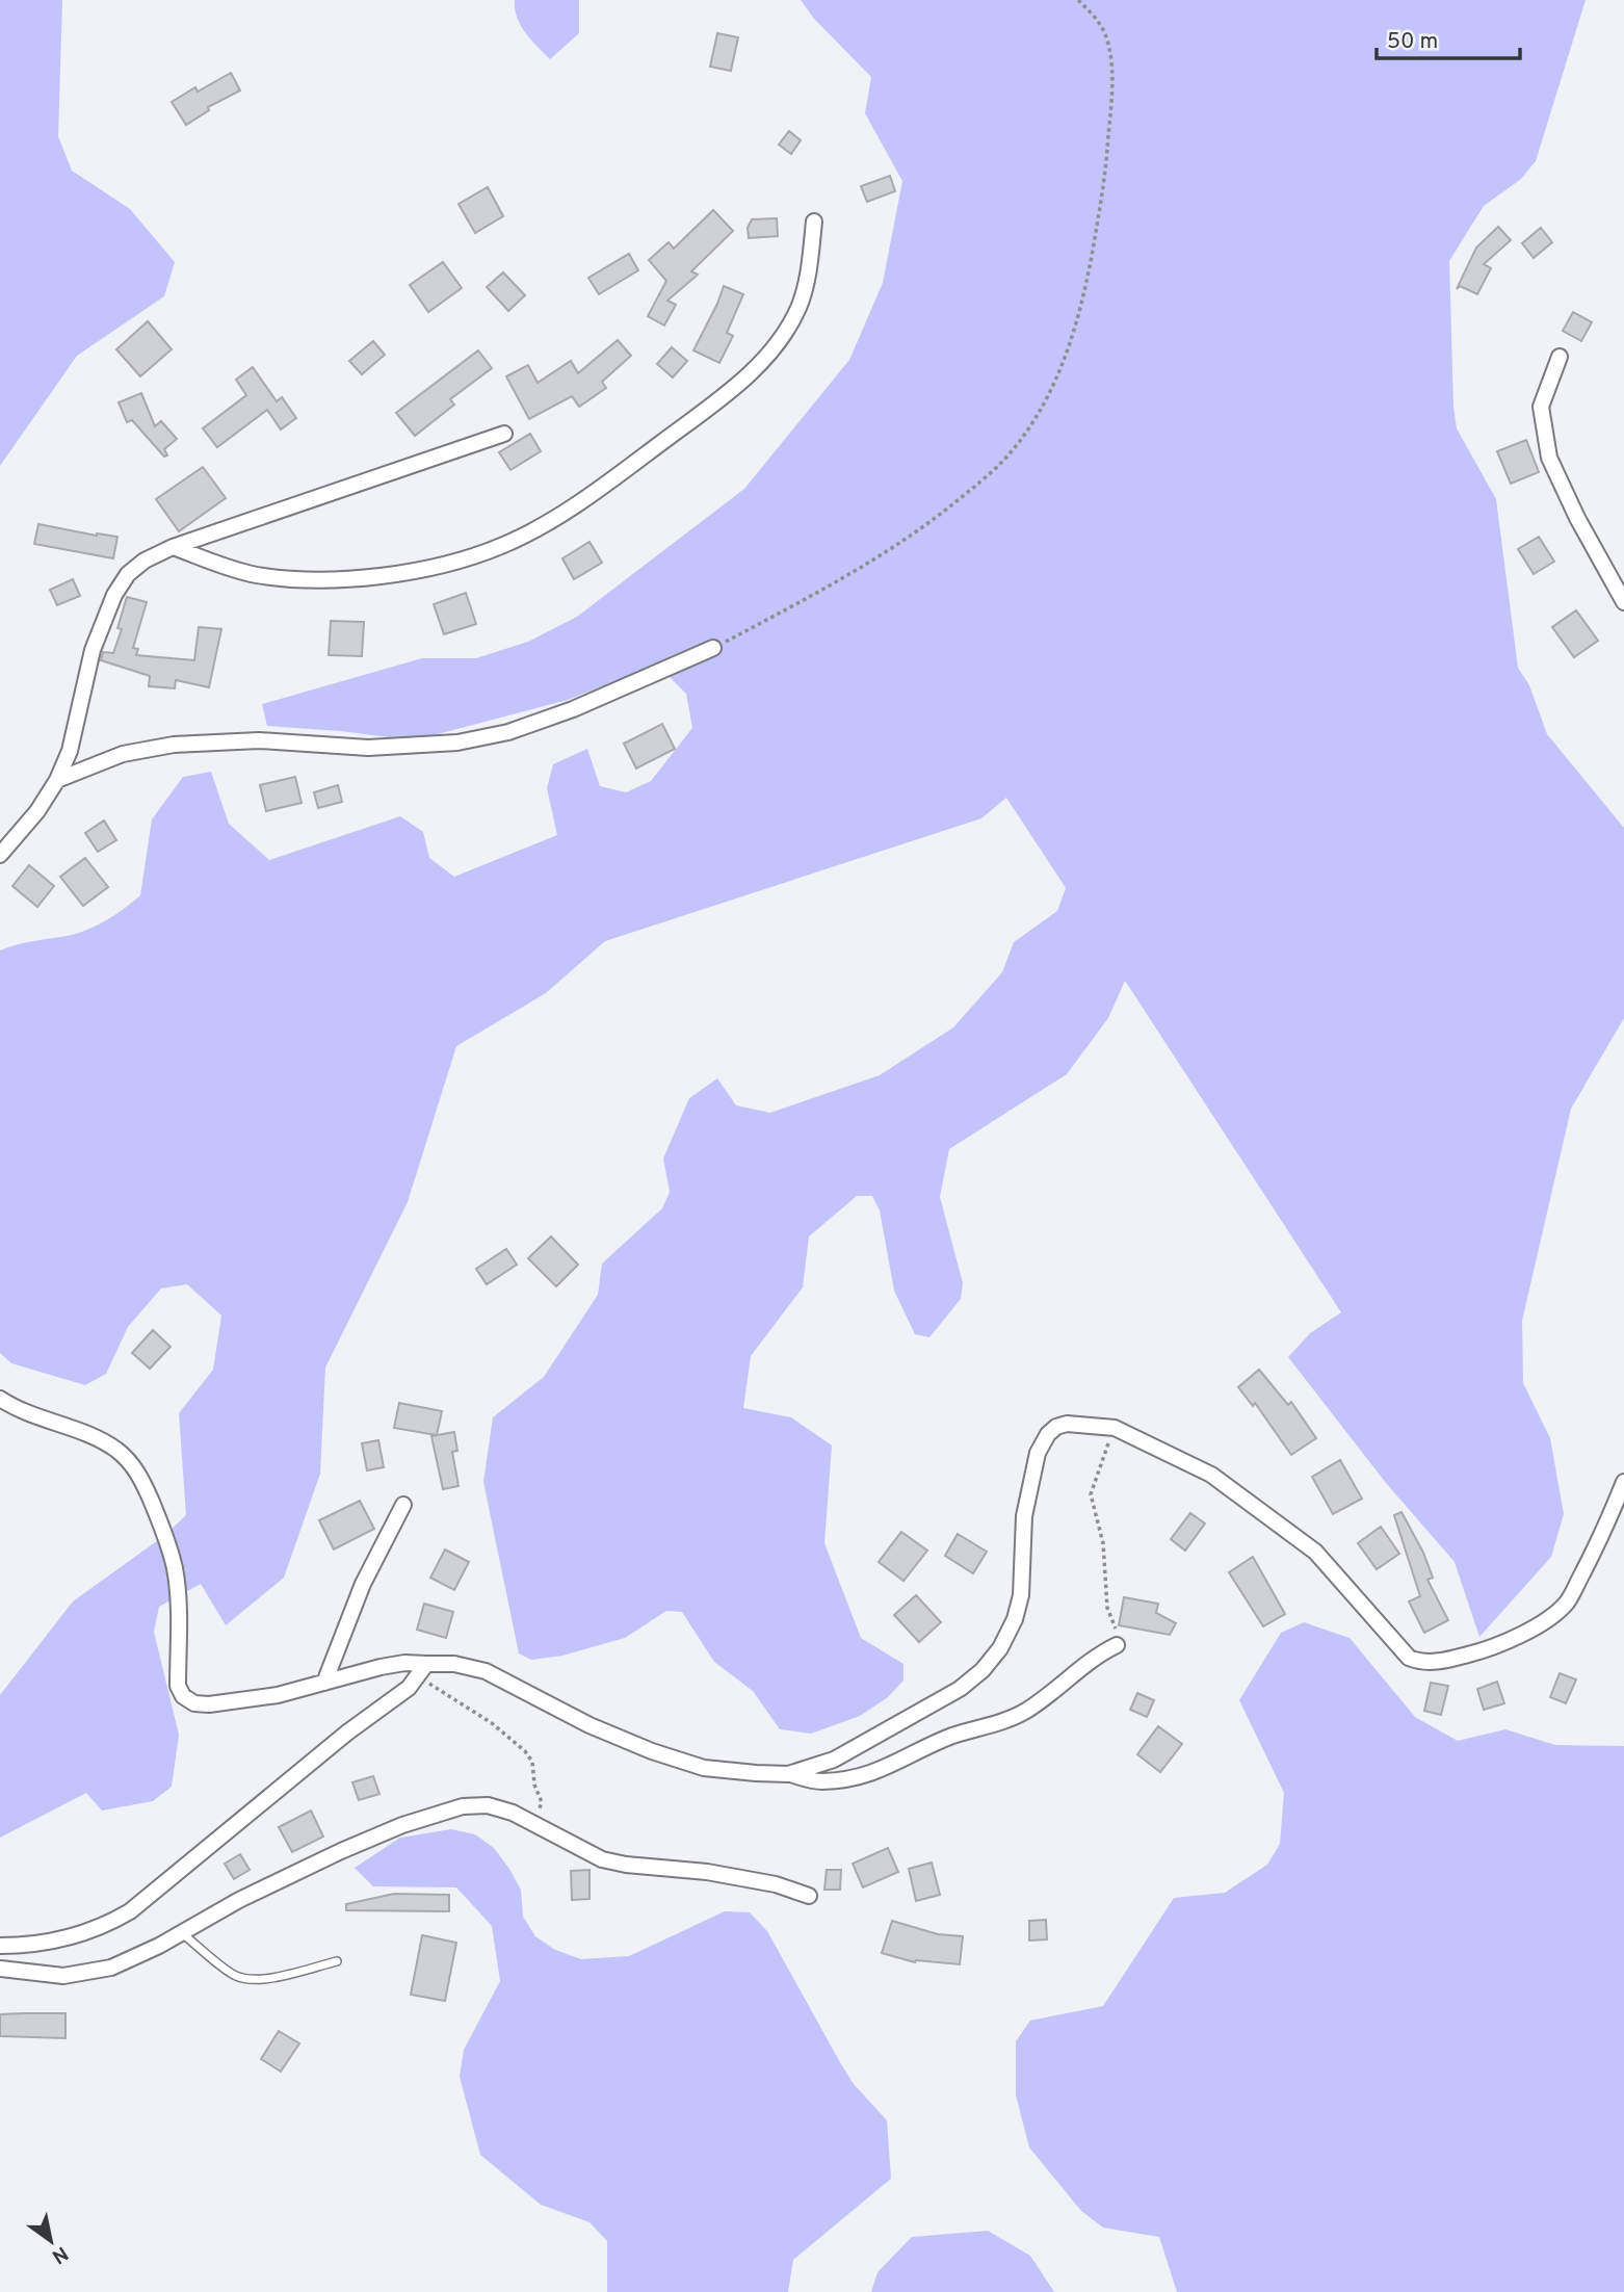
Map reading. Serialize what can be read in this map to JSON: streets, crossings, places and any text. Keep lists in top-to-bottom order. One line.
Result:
{"scale_bar":"50 m","north":"bottom right"}
